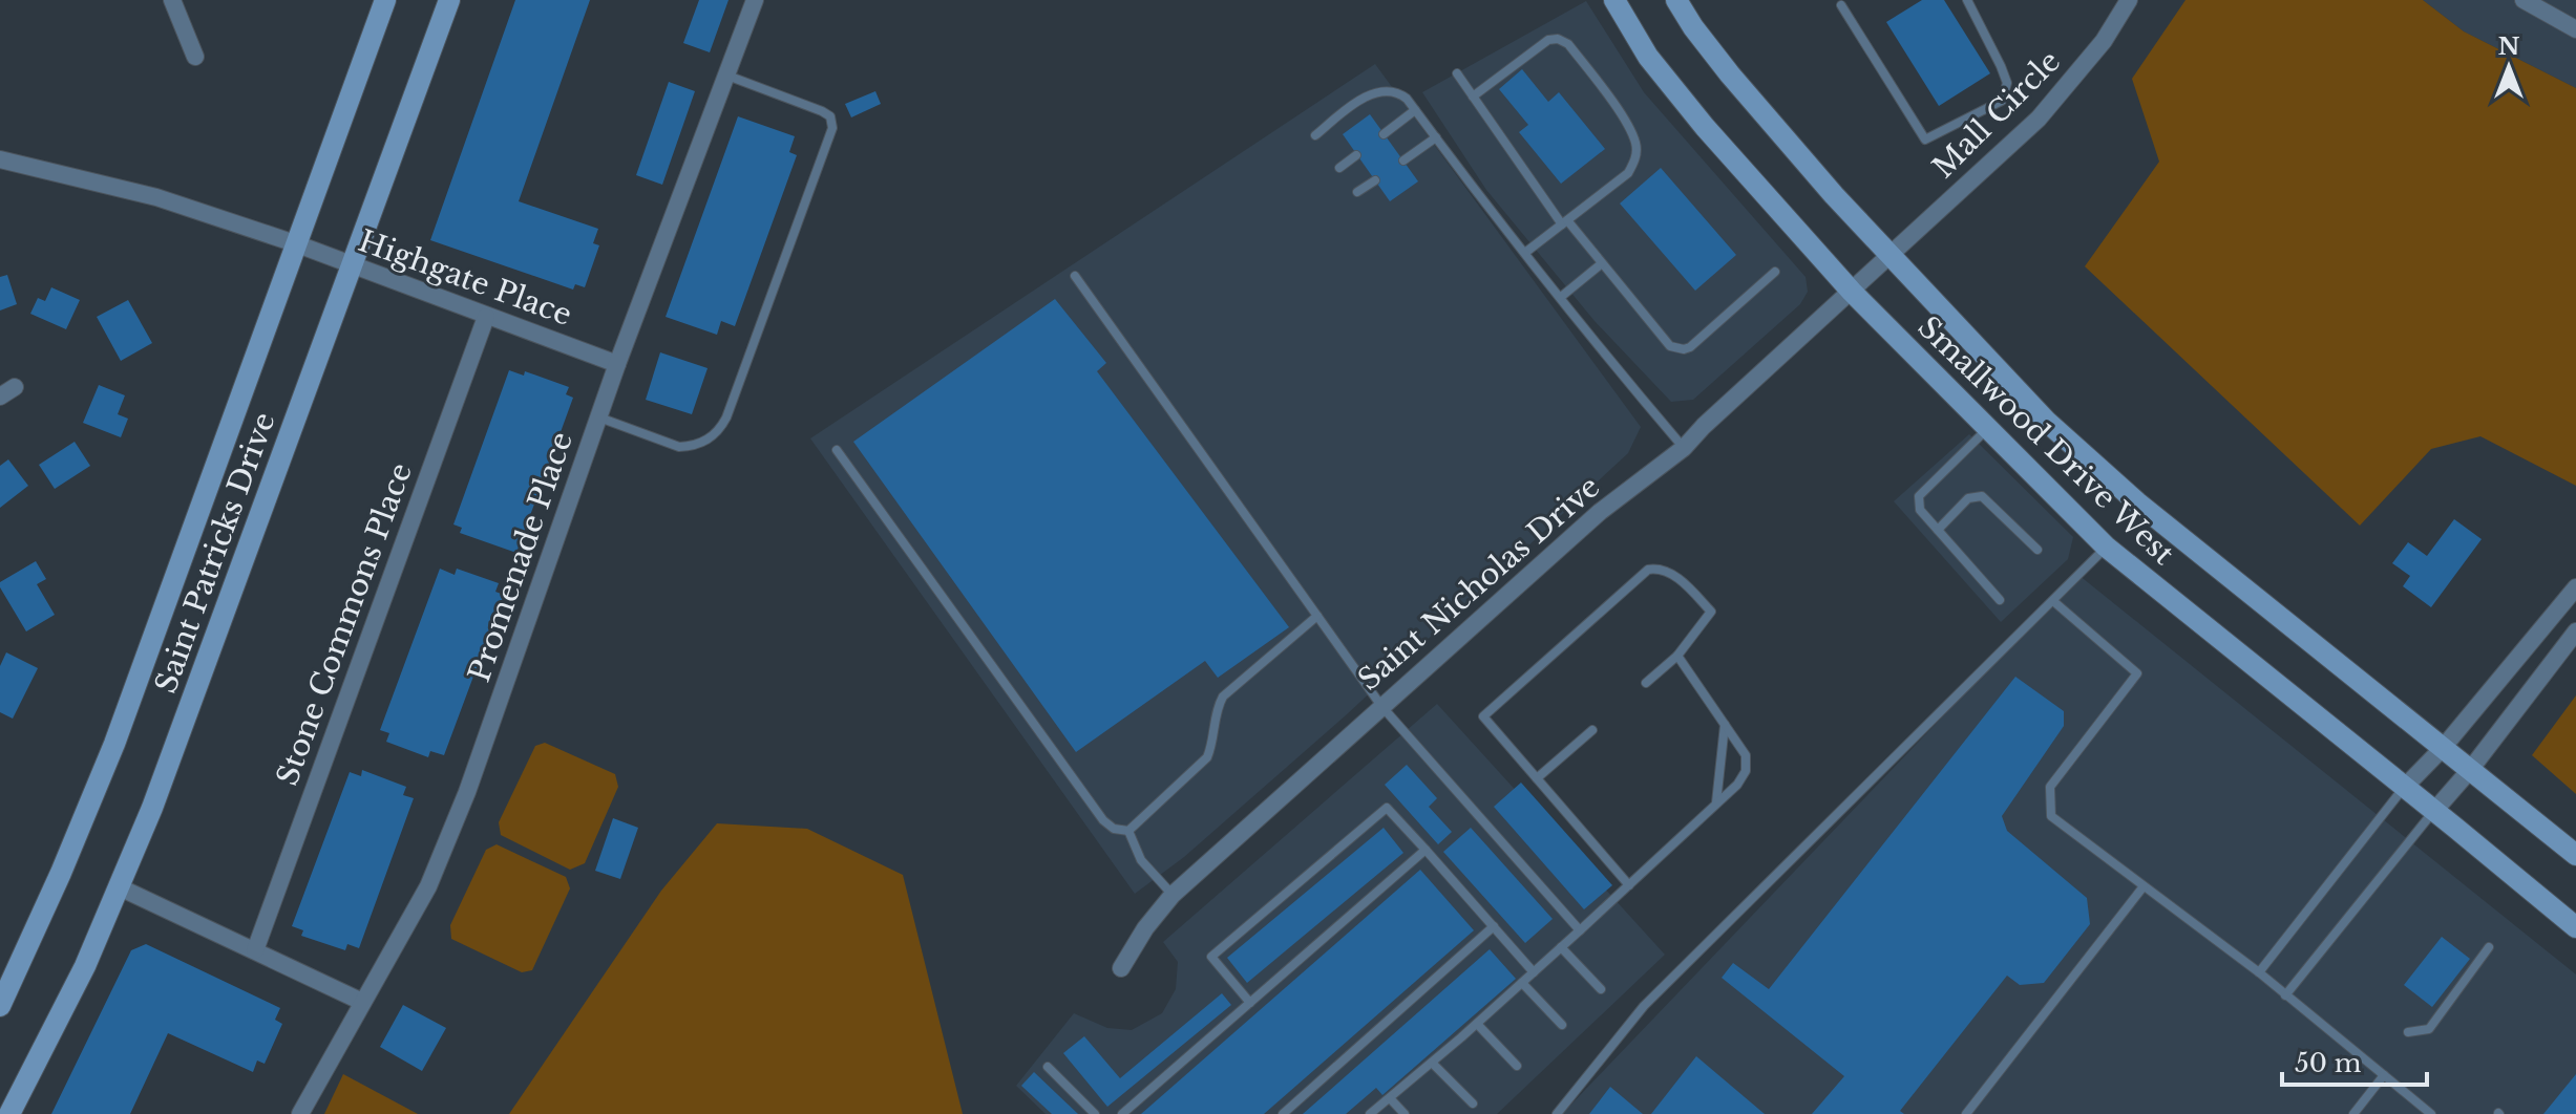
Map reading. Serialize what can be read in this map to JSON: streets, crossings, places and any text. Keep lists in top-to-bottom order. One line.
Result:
{"streets":{"main road":["Smallwood Drive West","Saint Patricks Drive"],"street":["Mall Circle","Highgate Place","Promenade Place","Saint Nicholas Drive","Stone Commons Place"]},"crossings":[["Mall Circle","Smallwood Drive West"],["Mall Circle","Saint Nicholas Drive"],["Highgate Place","Saint Patricks Drive"],["Highgate Place","Promenade Place"],["Highgate Place","Stone Commons Place"],["Smallwood Drive West","Saint Nicholas Drive"]],"scale_bar":"50 m","north":"top"}
